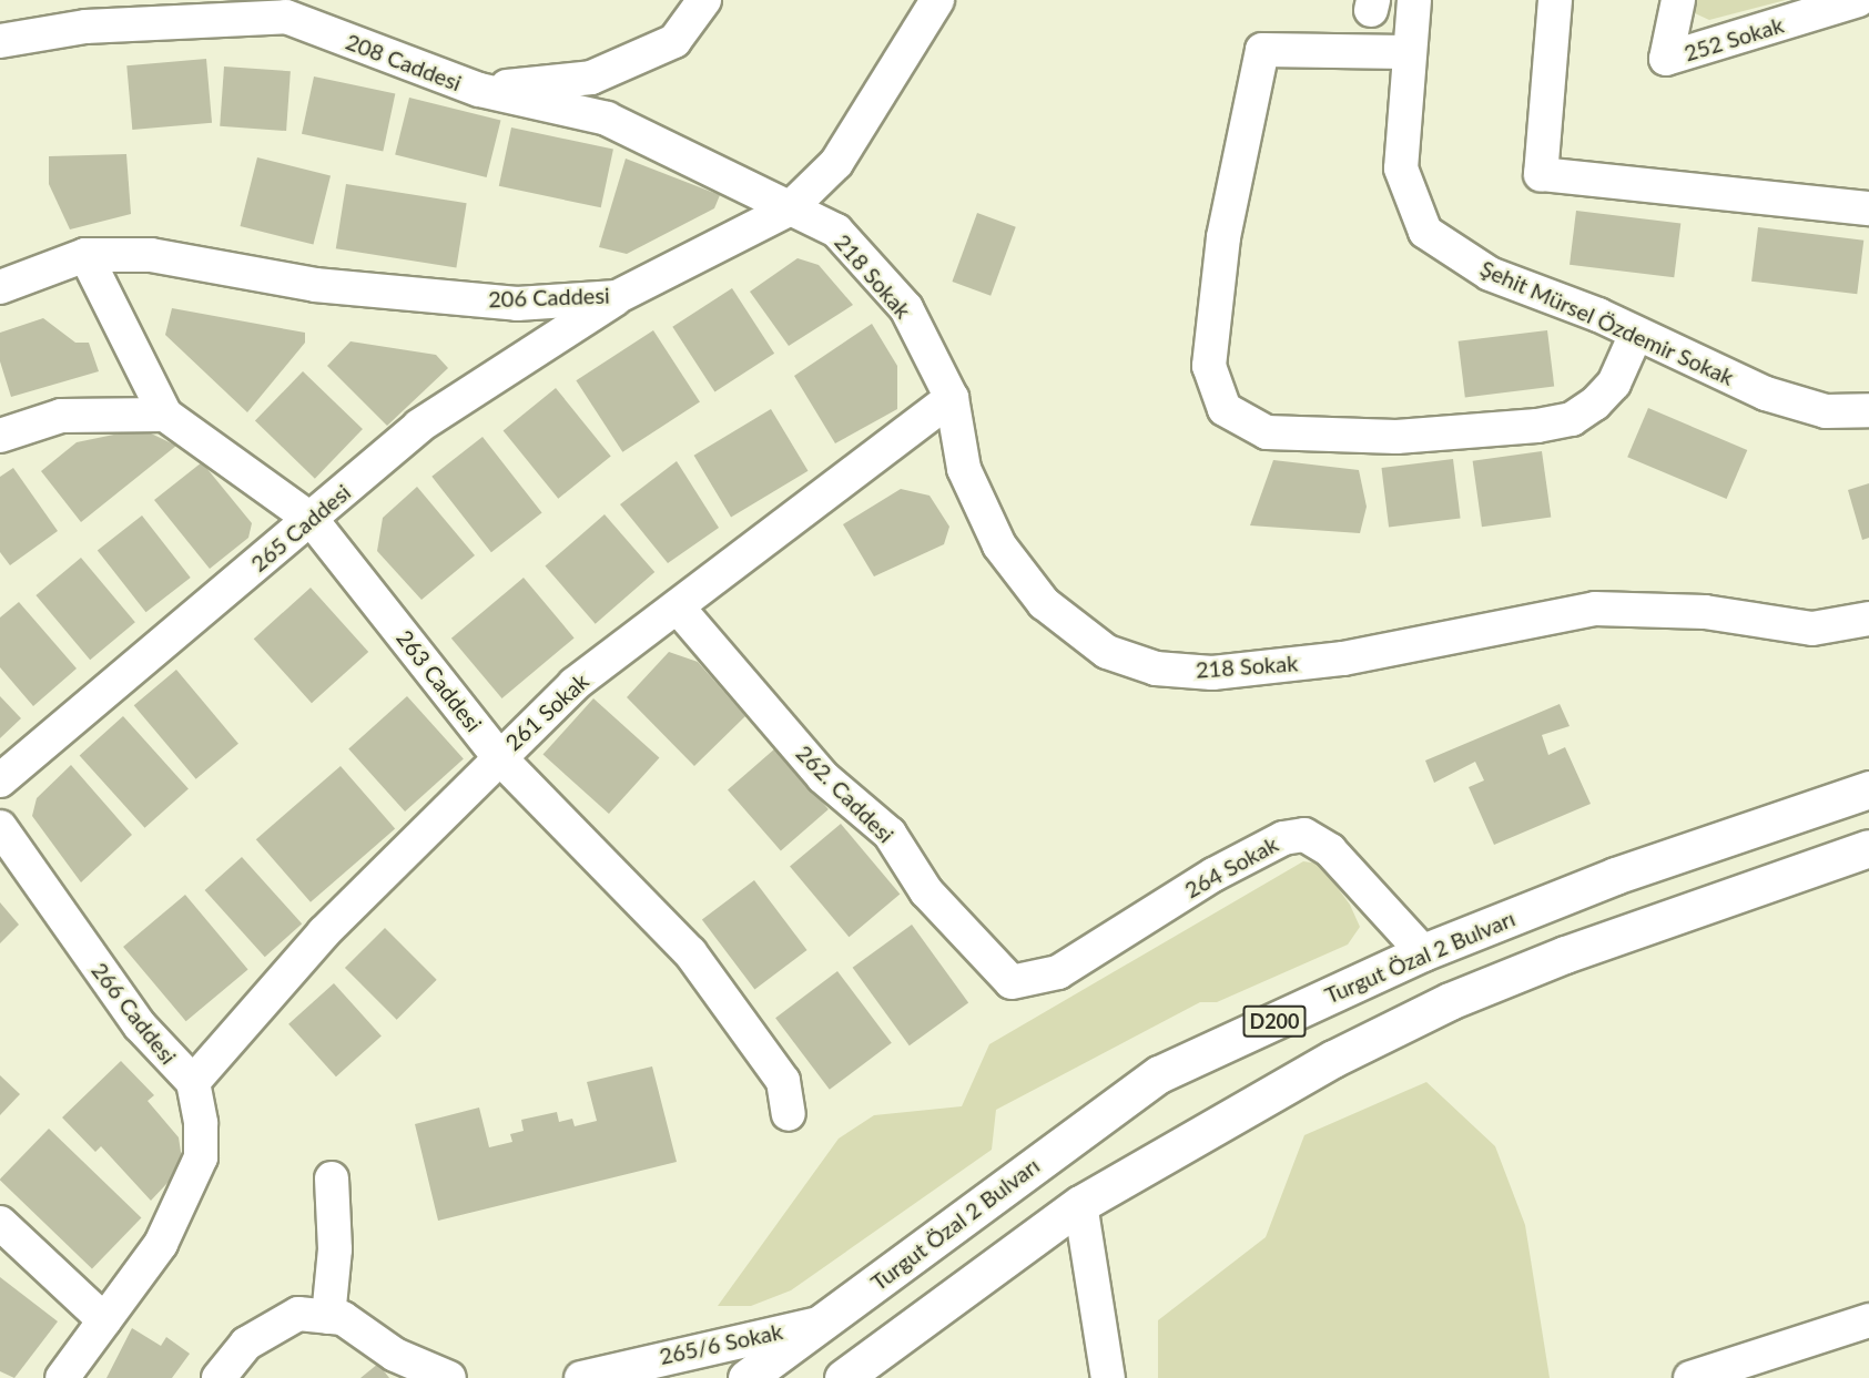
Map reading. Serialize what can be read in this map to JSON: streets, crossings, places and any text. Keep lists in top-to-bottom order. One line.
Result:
{"streets":{"highway":["Turgut Özal 2 Bulvarı","D200"],"street":["252 Sokak","208 Caddesi","218 Sokak","206 Caddesi","Şehit Mürsel Özdemir Sokak","265 Caddesi","263 Caddesi","261 Sokak","262. Caddesi","264 Sokak","266 Caddesi","265/6 Sokak"]},"crossings":[["208 Caddesi","218 Sokak"],["208 Caddesi","206 Caddesi"],["218 Sokak","206 Caddesi"],["218 Sokak","261 Sokak"],["206 Caddesi","265 Caddesi"],["206 Caddesi","263 Caddesi"],["265 Caddesi","263 Caddesi"],["263 Caddesi","261 Sokak"],["261 Sokak","262. Caddesi"],["261 Sokak","266 Caddesi"],["262. Caddesi","264 Sokak"],["264 Sokak","Turgut Özal 2 Bulvarı"],["Turgut Özal 2 Bulvarı","265/6 Sokak"]]}
